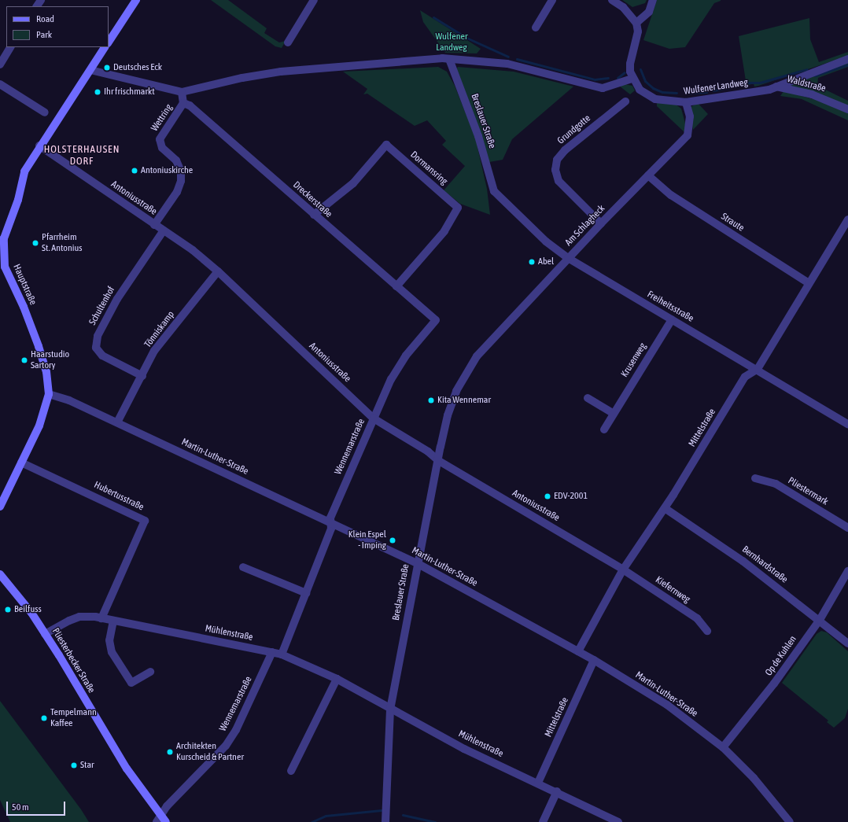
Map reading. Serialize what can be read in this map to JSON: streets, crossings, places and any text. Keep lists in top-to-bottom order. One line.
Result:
{"streets":{"main road":["Hauptstraße","Pliesterbecker Straße"],"street":["Waldstraße","Wulfener Landweg","Wettring","Breslauer Straße","Grundgotte","Dormansring","Antoniusstraße","Dreckerstraße","Straute","Am Schlagheck","Schultenhof","Freiheitsstraße","Tönniskamp","Krusenweg","Mittelstraße","Wennemarstraße","Martin-Luther-Straße","Pliestermark","Hubertusstraße","Bernhardstraße","Kiefernweg","Mühlenstraße","Op de Kuhlen"]},"crossings":[["Waldstraße","Wulfener Landweg"],["Wulfener Landweg","Am Schlagheck"],["Wettring","Antoniusstraße"],["Wettring","Dreckerstraße"],["Breslauer Straße","Antoniusstraße"],["Breslauer Straße","Am Schlagheck"],["Breslauer Straße","Freiheitsstraße"],["Breslauer Straße","Martin-Luther-Straße"],["Breslauer Straße","Mühlenstraße"],["Grundgotte","Am Schlagheck"],["Dormansring","Dreckerstraße"],["Antoniusstraße","Hauptstraße"],["Antoniusstraße","Schultenhof"],["Antoniusstraße","Tönniskamp"],["Antoniusstraße","Mittelstraße"],["Antoniusstraße","Wennemarstraße"],["Antoniusstraße","Kiefernweg"],["Dreckerstraße","Wennemarstraße"],["Straute","Am Schlagheck"],["Straute","Mittelstraße"],["Am Schlagheck","Freiheitsstraße"],["Hauptstraße","Martin-Luther-Straße"],["Hauptstraße","Hubertusstraße"],["Schultenhof","Tönniskamp"],["Freiheitsstraße","Krusenweg"],["Freiheitsstraße","Mittelstraße"],["Tönniskamp","Martin-Luther-Straße"],["Mittelstraße","Martin-Luther-Straße"],["Mittelstraße","Bernhardstraße"],["Mittelstraße","Kiefernweg"],["Mittelstraße","Mühlenstraße"],["Wennemarstraße","Martin-Luther-Straße"],["Wennemarstraße","Mühlenstraße"],["Wennemarstraße","Pliesterbecker Straße"],["Martin-Luther-Straße","Op de Kuhlen"],["Hubertusstraße","Mühlenstraße"],["Bernhardstraße","Op de Kuhlen"],["Mühlenstraße","Pliesterbecker Straße"]],"districts":["HOLSTERHAUSEN DORF"],"parks":["Wulfener Landweg"],"places":["Deutsches Eck","Ihr frischmarkt","Antoniuskirche","Pfarrheim St. Antonius","Abel","Haarstudio Sartory","Kita Wennemar","EDV-2001","Klein Espel - Imping","Beilfuss","Tempelmann Kaffee","Architekten Kurscheid & Partner","Star"],"legend":["Road","Park"],"scale_bar":"50 m"}
